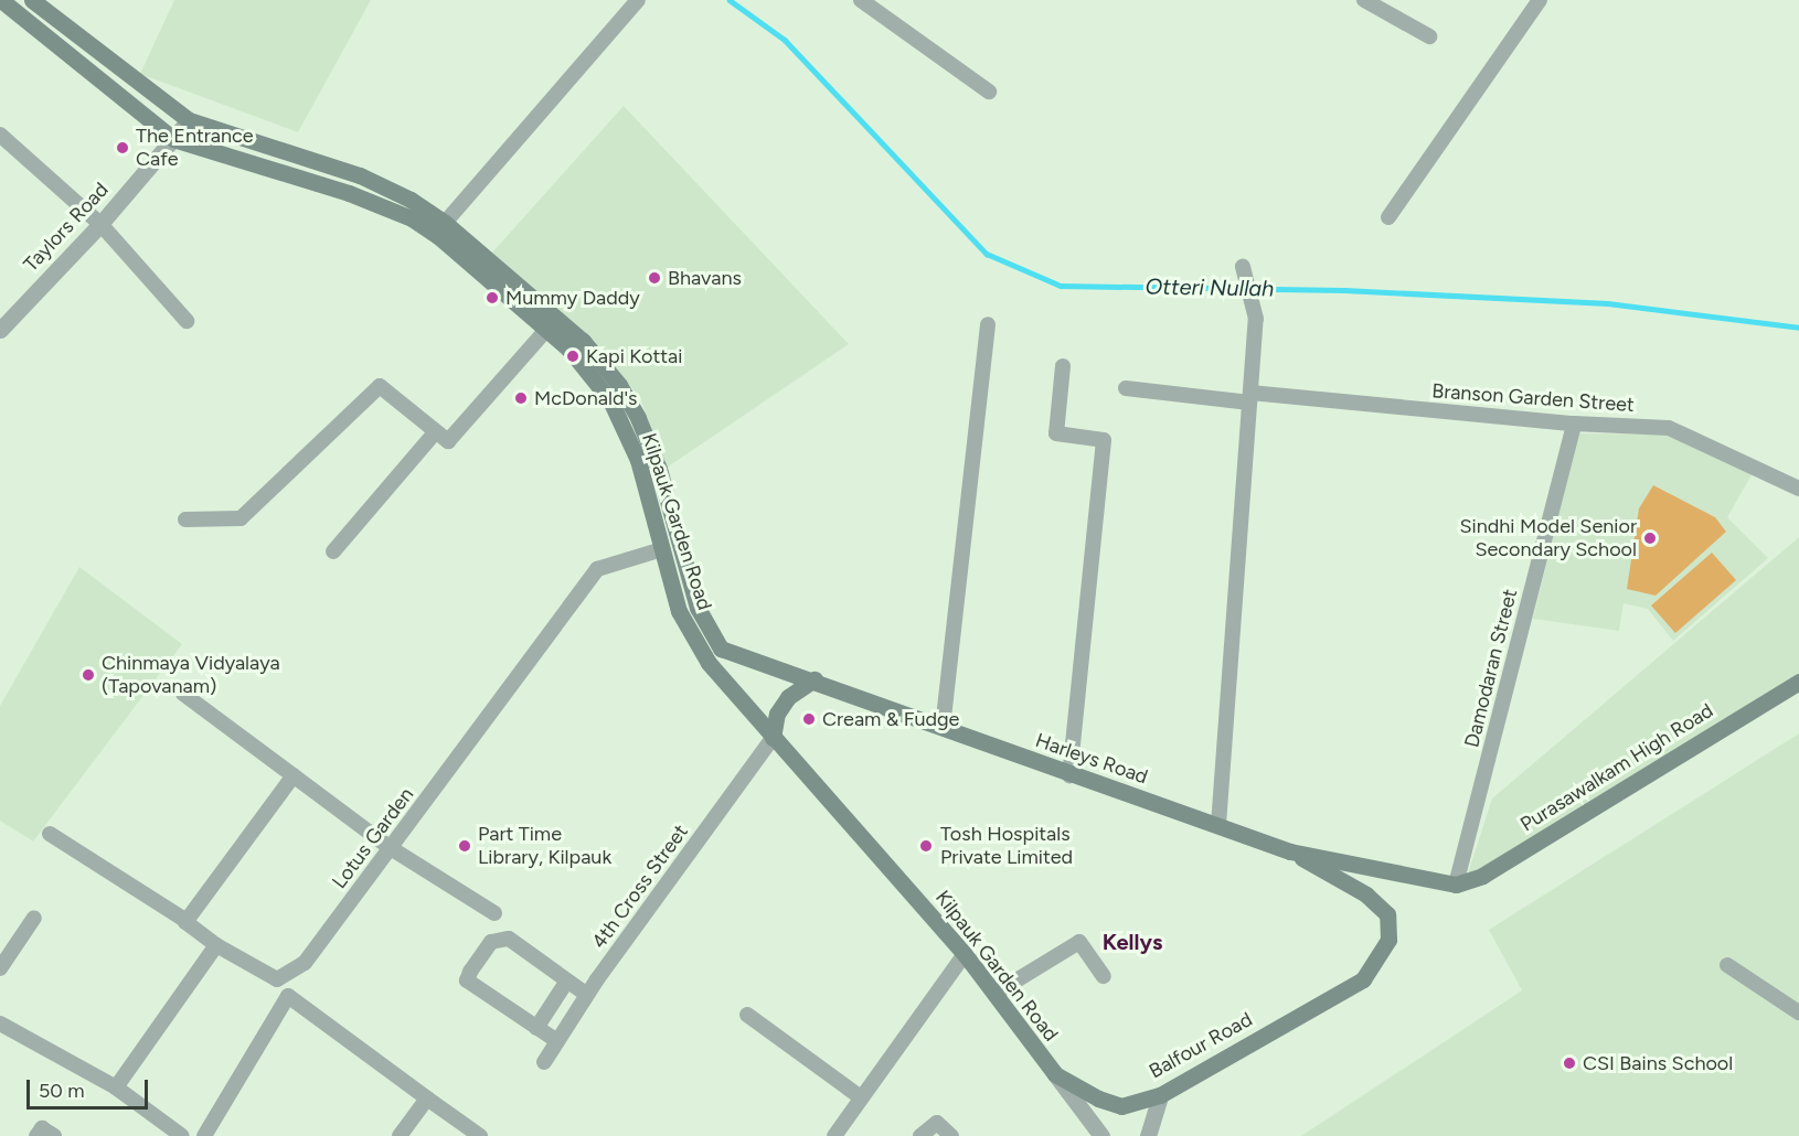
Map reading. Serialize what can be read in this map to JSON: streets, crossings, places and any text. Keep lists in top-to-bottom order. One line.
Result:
{"streets":{"main road":["Kilpauk Garden Road","Harleys Road","Purasawalkam High Road","Balfour Road"],"street":["Taylors Road","Branson Garden Street","Damodaran Street","Lotus Garden","4th Cross Street"]},"crossings":[["Taylors Road","Kilpauk Garden Road"],["Branson Garden Street","Damodaran Street"],["Kilpauk Garden Road","Lotus Garden"],["Kilpauk Garden Road","4th Cross Street"],["Kilpauk Garden Road","Balfour Road"],["Damodaran Street","Harleys Road"],["Damodaran Street","Purasawalkam High Road"],["Harleys Road","Purasawalkam High Road"],["Harleys Road","Balfour Road"]],"districts":["Kellys"],"water":["Otteri Nullah"],"places":["The Entrance Cafe","Bhavans","Mummy Daddy","Kapi Kottai","McDonald's","Sindhi Model Senior Secondary School","Chinmaya Vidyalaya (Tapovanam)","Cream & Fudge","Part Time Library, Kilpauk","Tosh Hospitals Private Limited","CSI Bains School"],"scale_bar":"50 m"}
